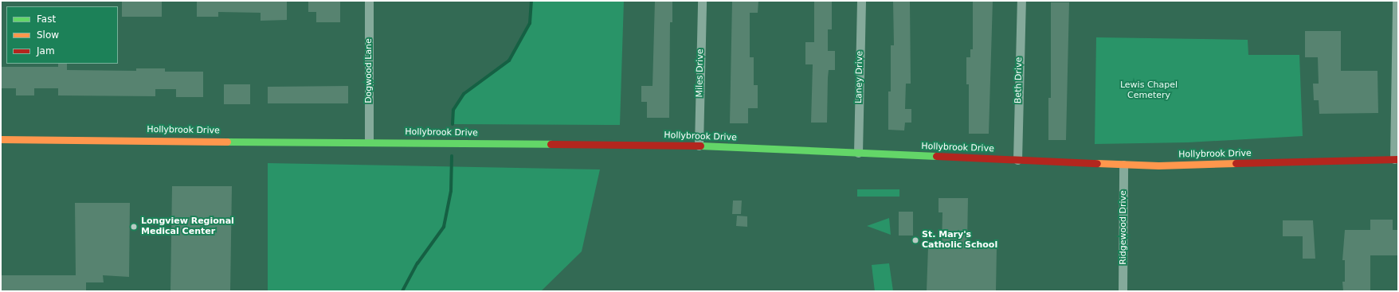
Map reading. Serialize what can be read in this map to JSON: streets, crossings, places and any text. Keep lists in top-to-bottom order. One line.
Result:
{"streets":{"main road":["Hollybrook Drive"],"street":["Dogwood Lane","Miles Drive","Laney Drive","Beth Drive","Ridgewood Drive"]},"crossings":[["Dogwood Lane","Hollybrook Drive"],["Miles Drive","Hollybrook Drive"],["Laney Drive","Hollybrook Drive"],["Beth Drive","Hollybrook Drive"],["Hollybrook Drive","Ridgewood Drive"]],"parks":["Lewis Chapel Cemetery"],"places":["Longview Regional Medical Center","St. Mary's Catholic School"],"legend":["Fast","Slow","Jam"]}
